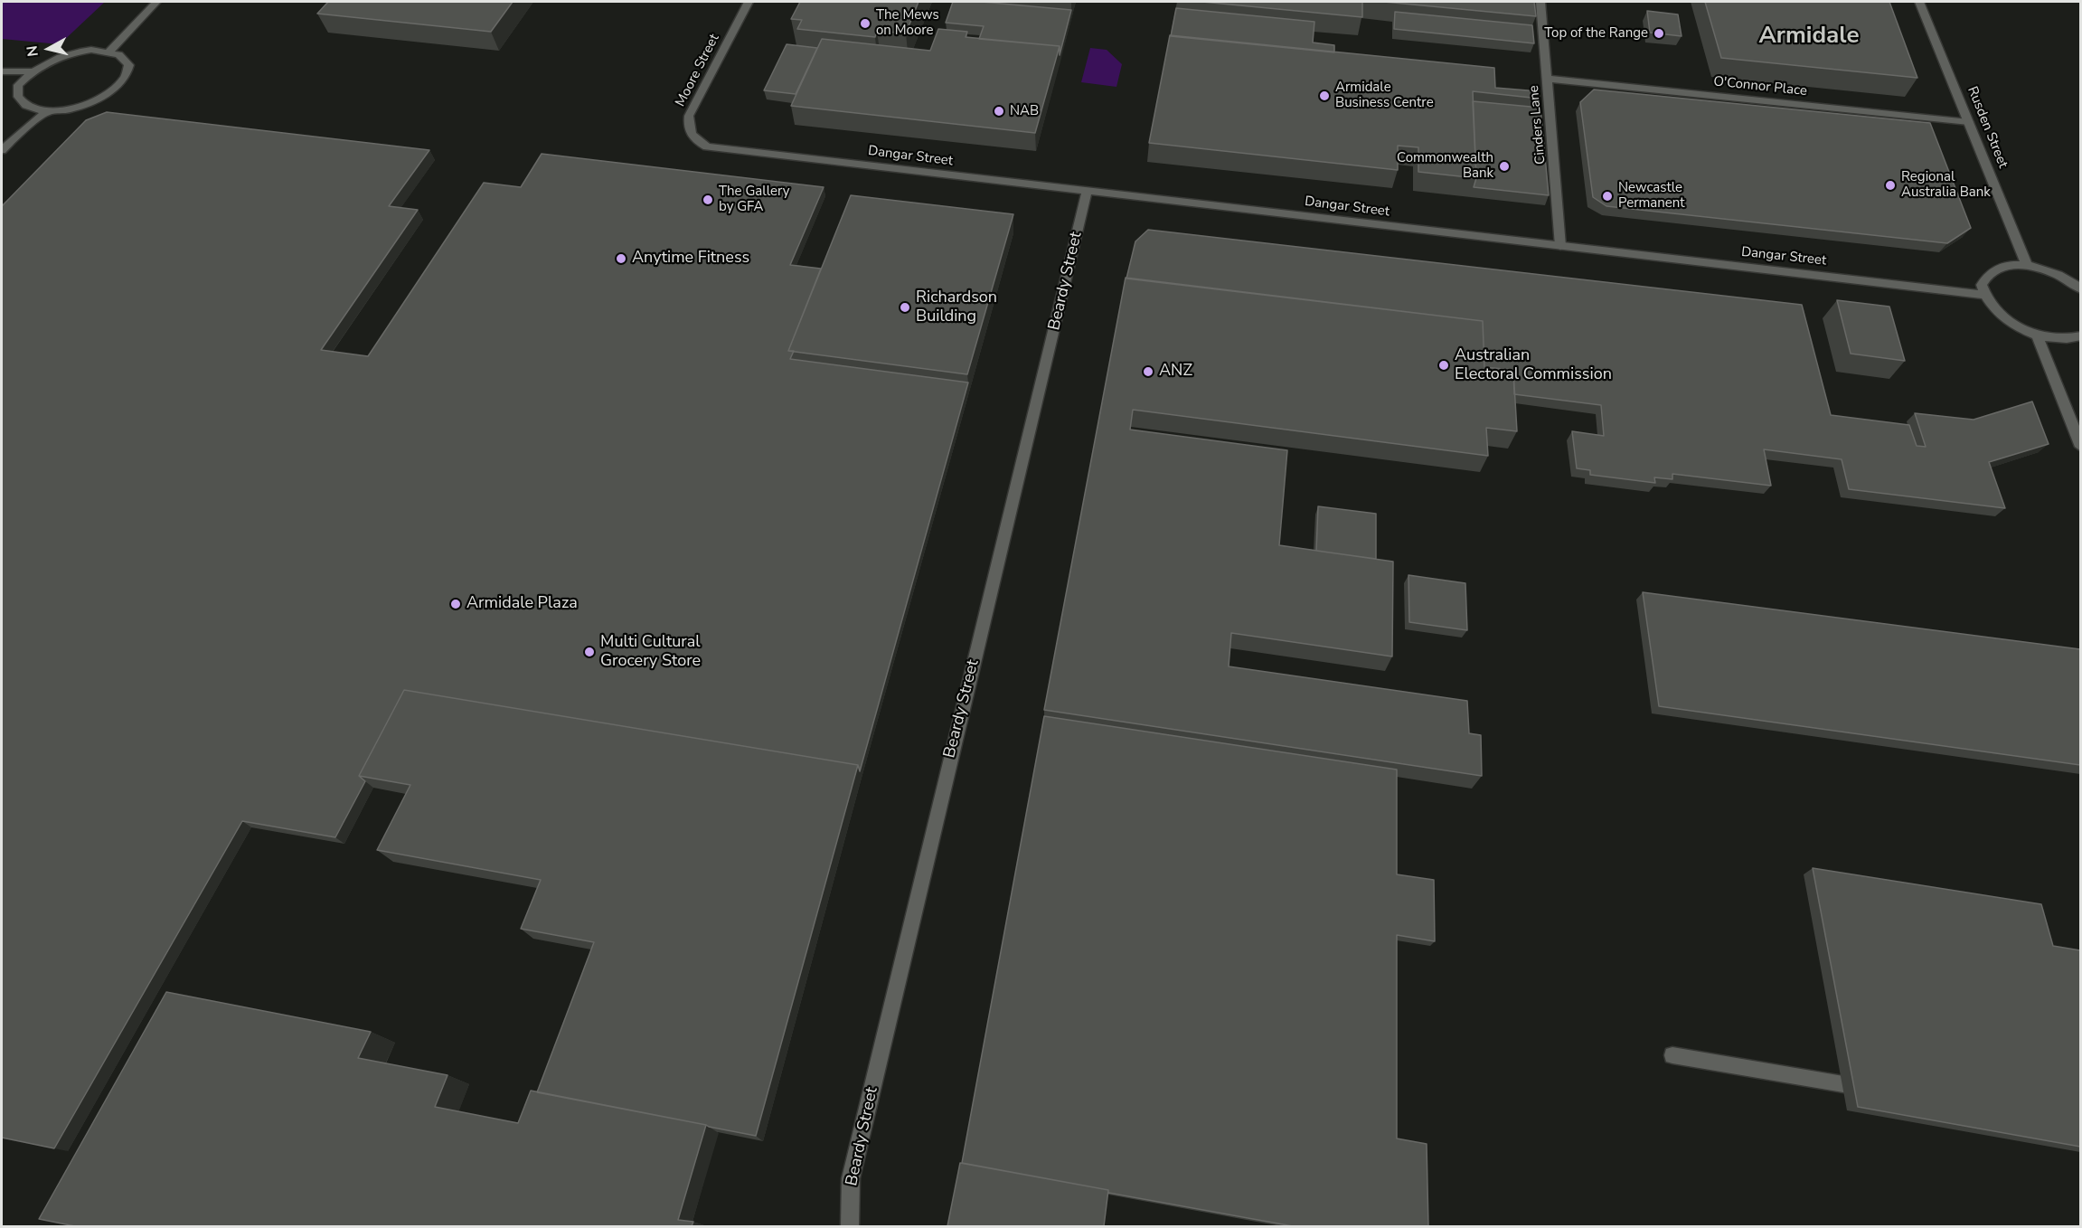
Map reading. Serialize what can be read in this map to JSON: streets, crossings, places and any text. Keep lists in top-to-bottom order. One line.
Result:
{"streets":{"street":["Moore Street","O'Connor Place","Cinders Lane","Rusden Street","Dangar Street","Beardy Street"]},"crossings":[["Moore Street","Dangar Street"],["O'Connor Place","Cinders Lane"],["O'Connor Place","Rusden Street"],["Cinders Lane","Dangar Street"],["Dangar Street","Beardy Street"]],"districts":["Armidale"],"places":["The Mews on Moore","Top of the Range","Armidale Business Centre","NAB","Commonwealth Bank","Regional Australia Bank","Newcastle Permanent","The Gallery by GFA","Anytime Fitness","Richardson Building","Australian Electoral Commission","ANZ","Armidale Plaza","Multi Cultural Grocery Store"],"north":"left"}
